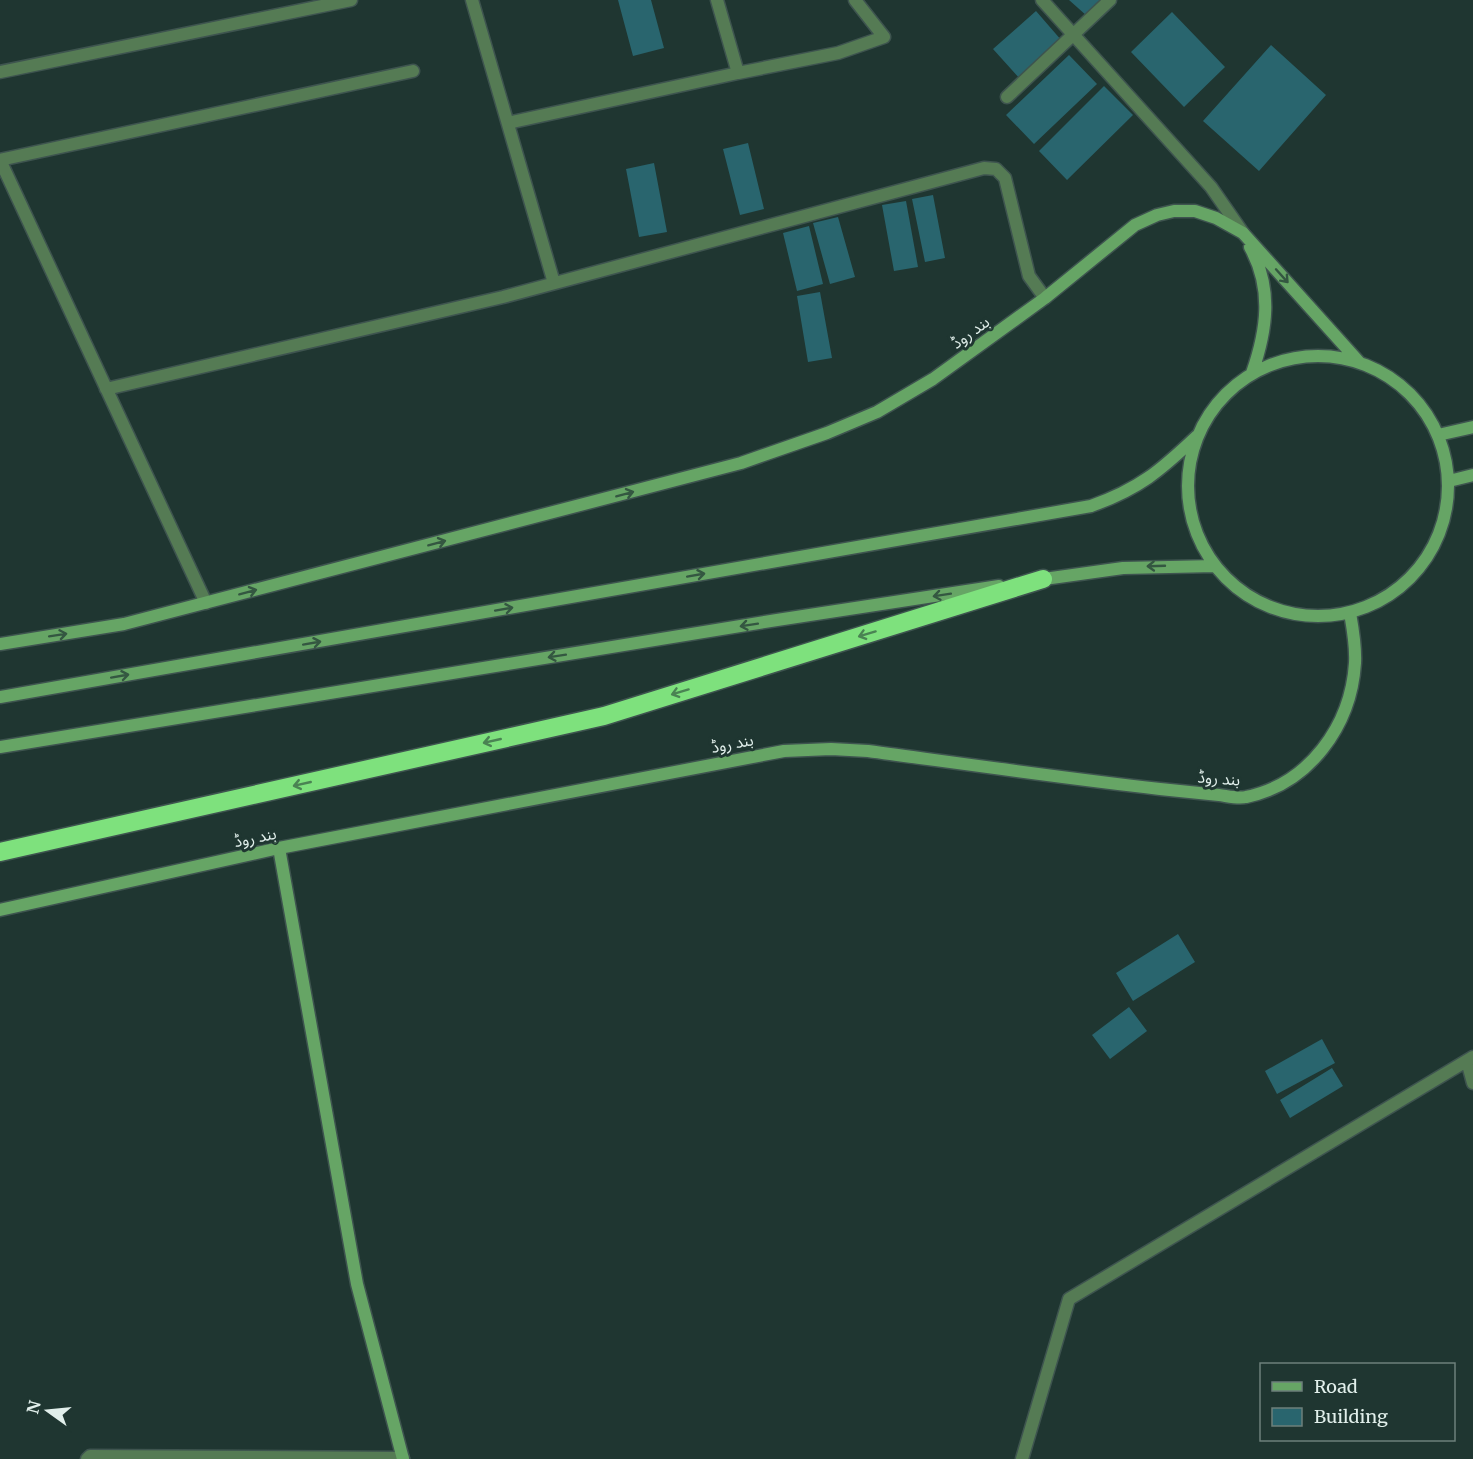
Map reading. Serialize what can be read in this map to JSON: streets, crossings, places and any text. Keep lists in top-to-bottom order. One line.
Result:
{"streets":{"main road":["بند روڈ"]},"legend":["Road","Building"],"north":"left"}
